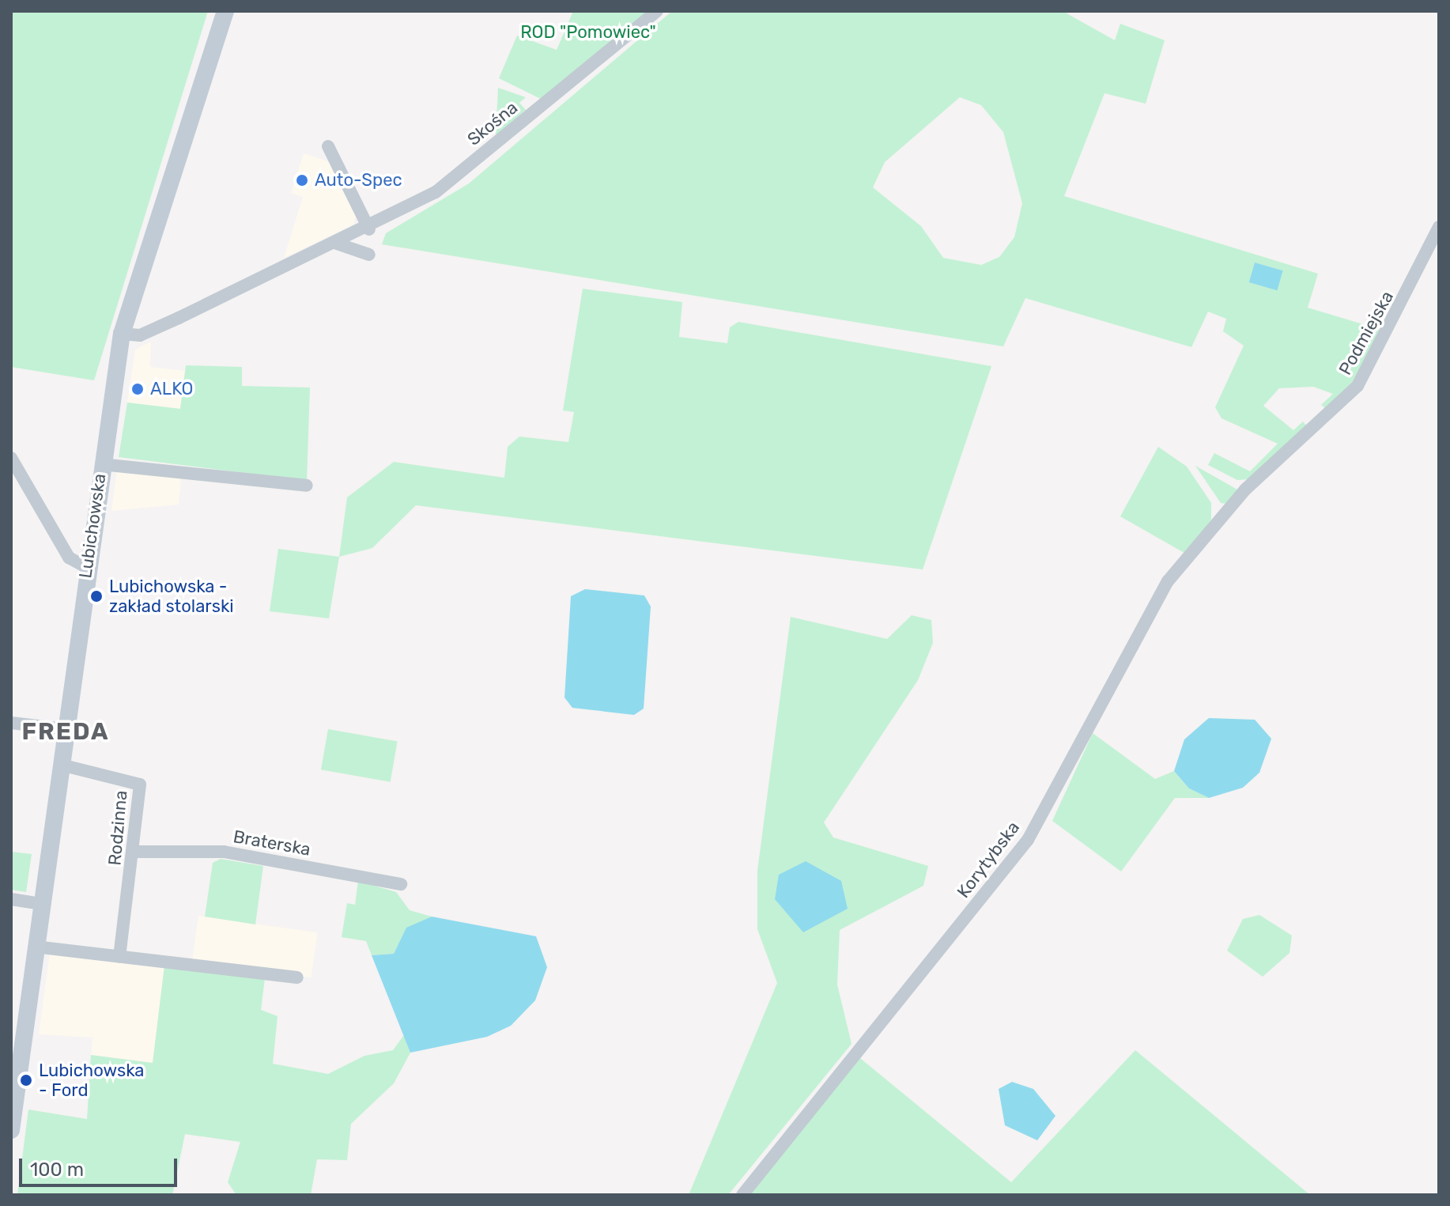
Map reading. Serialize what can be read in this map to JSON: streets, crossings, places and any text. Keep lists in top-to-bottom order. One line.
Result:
{"streets":{"street":["Skośna","Podmiejska","Lubichowska","Rodzinna","Braterska","Korytybska"]},"crossings":[["Skośna","Lubichowska"],["Podmiejska","Korytybska"],["Lubichowska","Rodzinna"],["Rodzinna","Braterska"]],"districts":["FREDA"],"parks":["ROD \"Pomowiec\""],"places":["Auto-Spec","ALKO","Lubichowska - zakład stolarski","Lubichowska - Ford"],"scale_bar":"100 m"}
